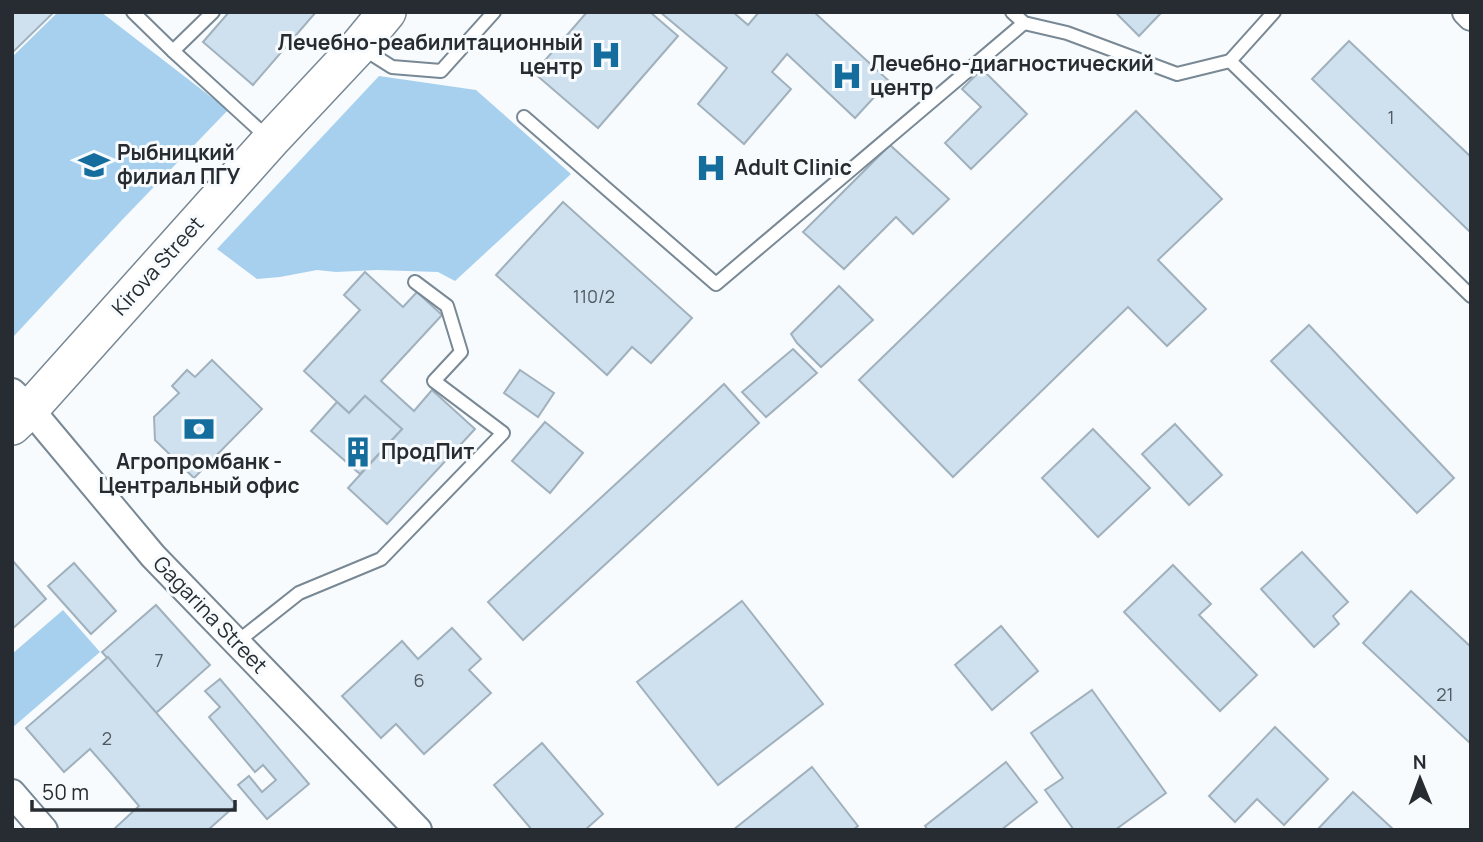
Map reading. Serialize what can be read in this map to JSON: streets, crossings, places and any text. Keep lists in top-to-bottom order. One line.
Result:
{"streets":{"main road":["Kirova Street"],"street":["Gagarina Street"]},"crossings":[["Kirova Street","Gagarina Street"]],"places":{"hospital":["Лечебно-реабилитационный центр","Лечебно-диагностический центр","Adult Clinic"],"school or university":["Рыбницкий филиал ПГУ"],"bank":["Агропромбанк - Центральный офис"],"building":["ПродПит"]},"house_numbers":["1","110/2","7","6","21","2"],"scale_bar":"50 m","north":"top"}
